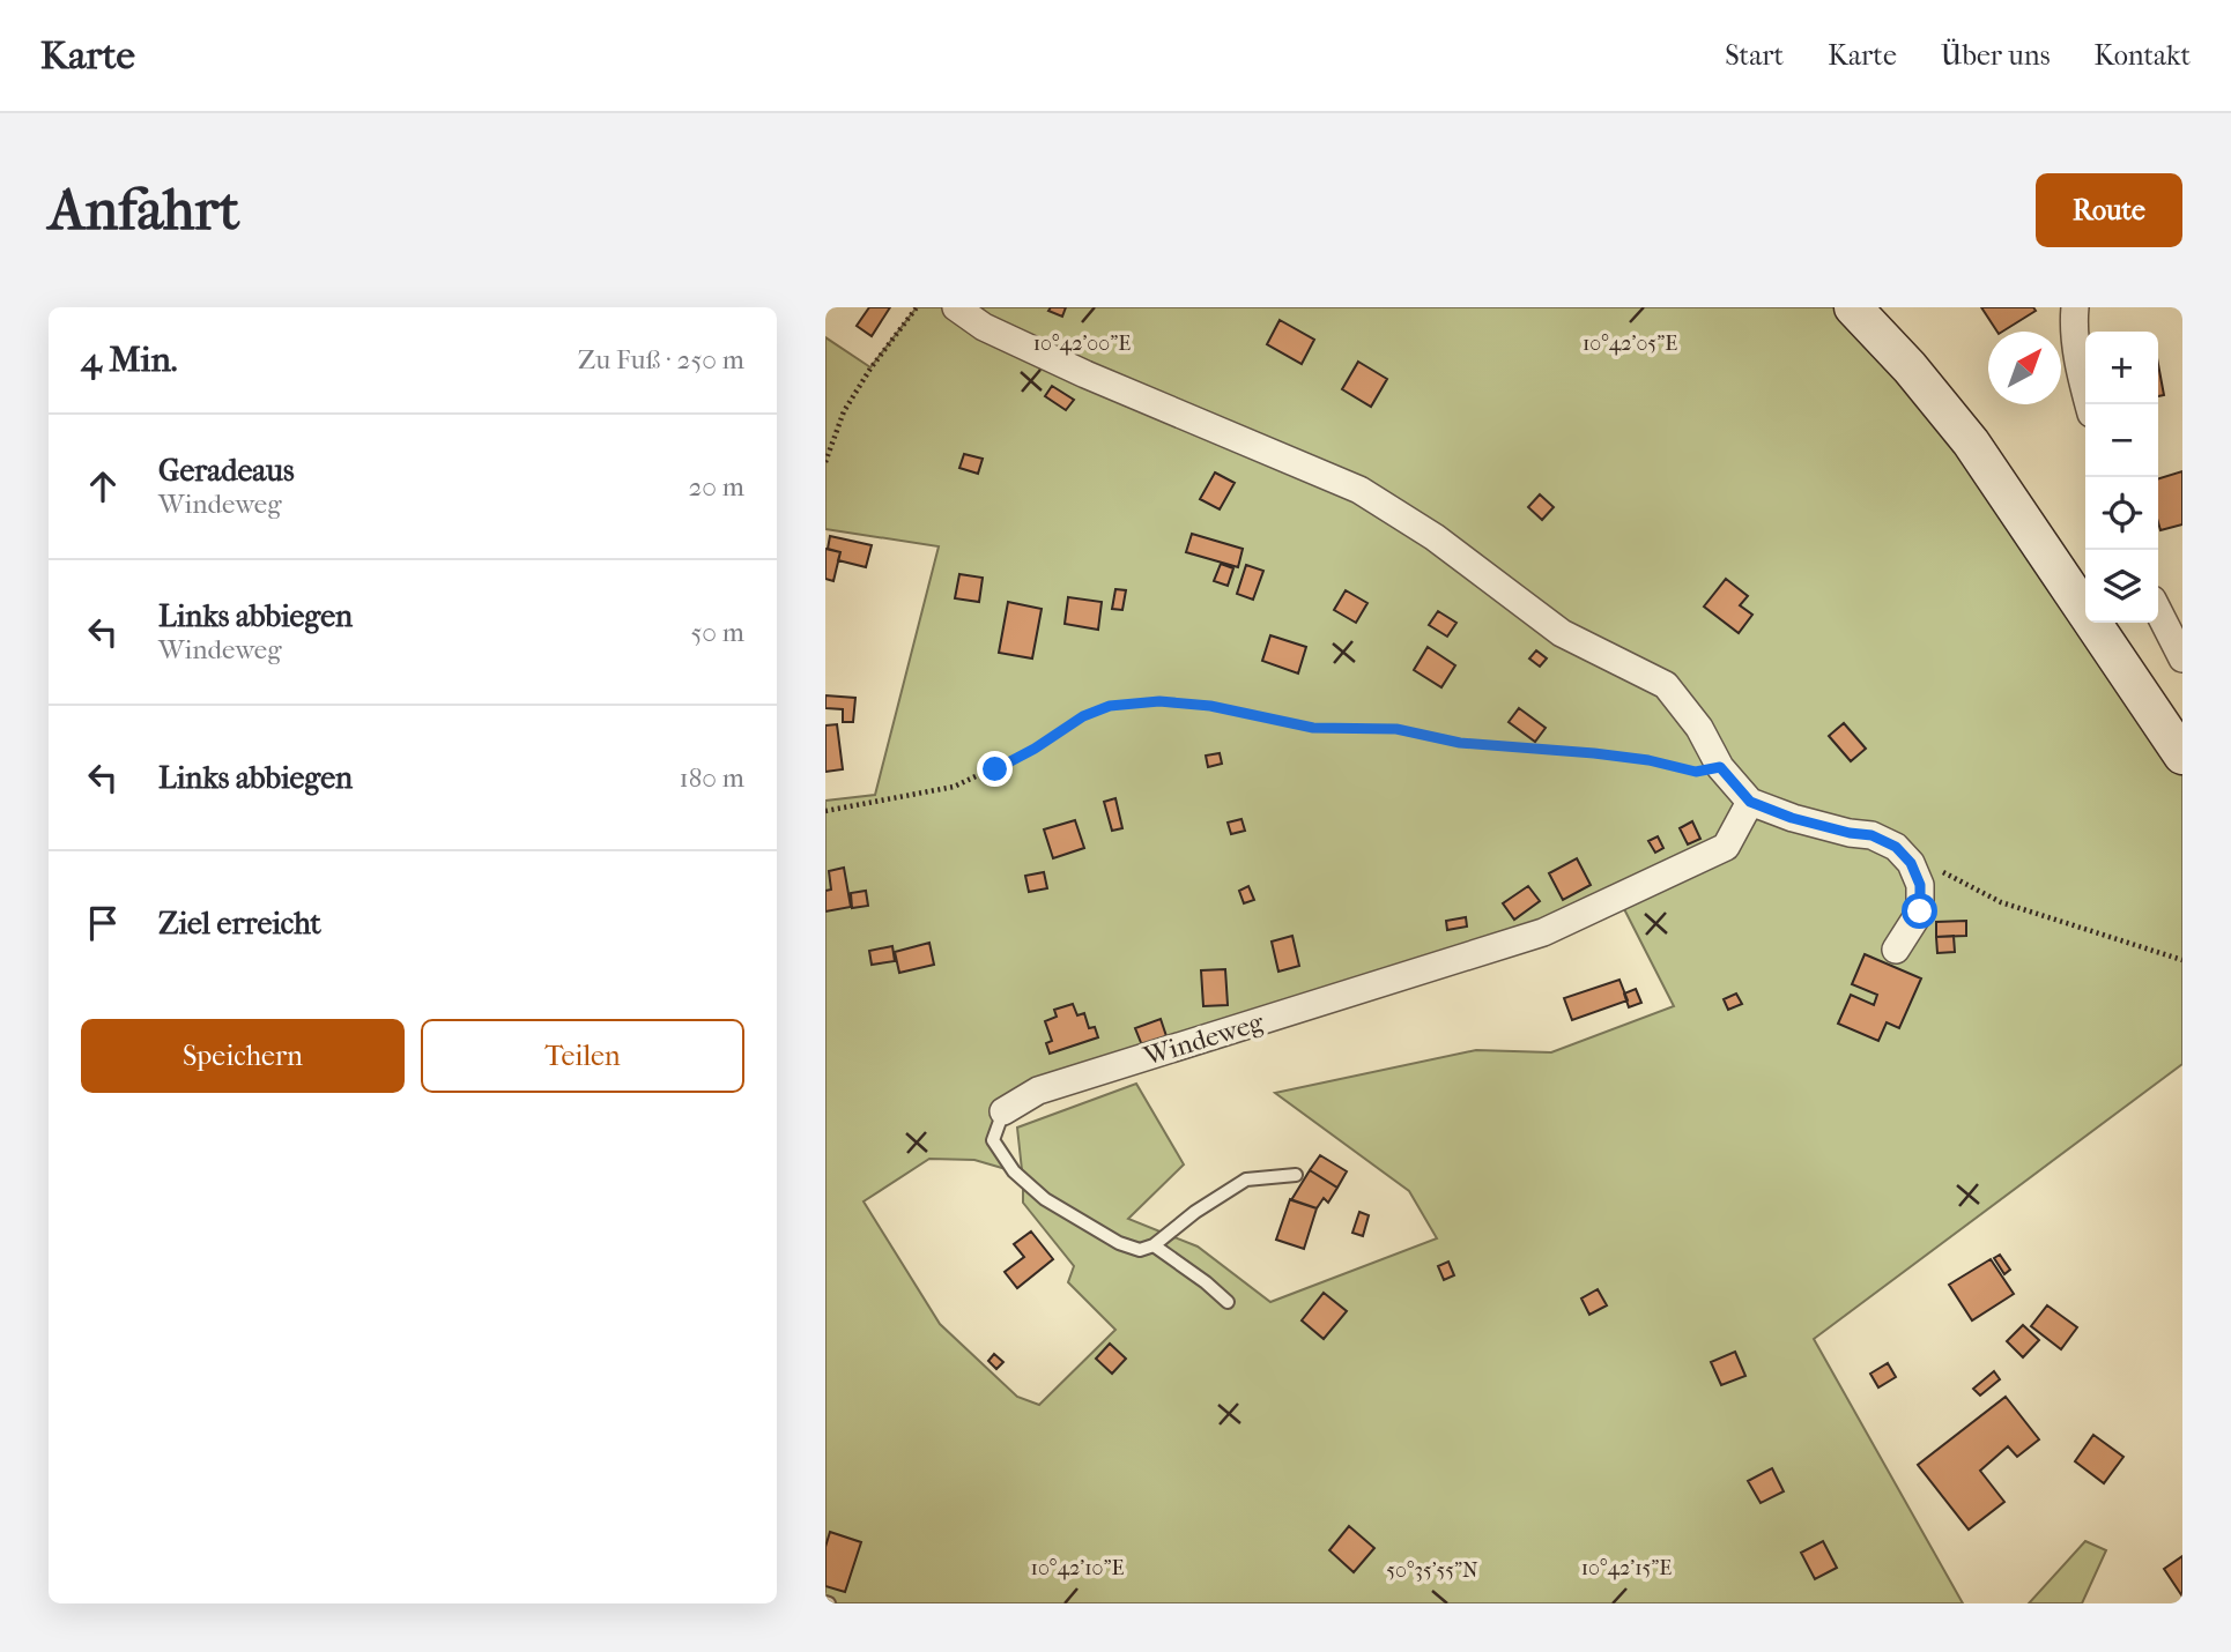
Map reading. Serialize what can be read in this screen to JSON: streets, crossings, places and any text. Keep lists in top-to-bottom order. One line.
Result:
{"streets":{"street":["Windeweg"]},"north":"top right","page":{"header":"Karte","nav":["Start","Karte","Über uns","Kontakt"],"buttons":["Route",["Speichern","Teilen"]],"title":"Anfahrt","heading":["4 Min.","Zu Fuß · 250 m"],"map_buttons":["+","−"],"list":[["Geradeaus","Windeweg","20 m"],["Links abbiegen","Windeweg","50 m"],["Links abbiegen","180 m"],"Ziel erreicht"]},"coordinates":["10°42'00\"E","10°42'05\"E","10°42'10\"E","10°42'15\"E","50°35'55\"N"]}
